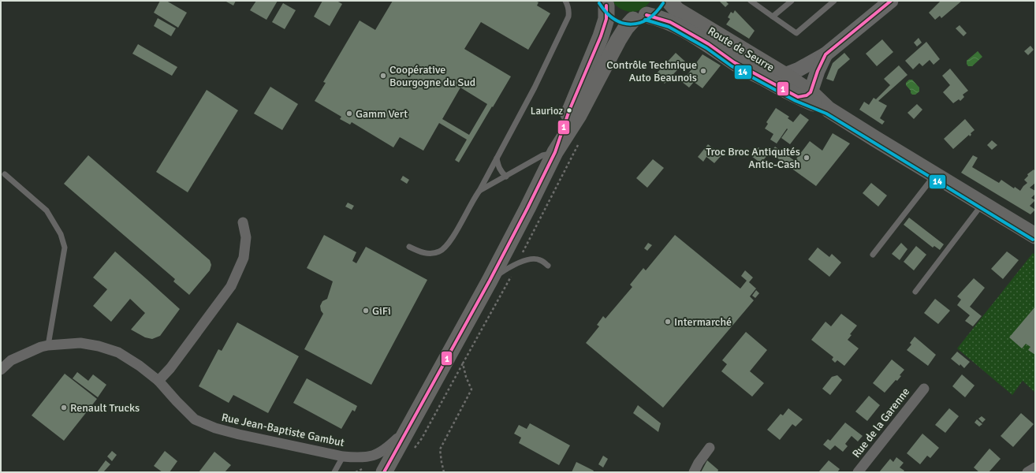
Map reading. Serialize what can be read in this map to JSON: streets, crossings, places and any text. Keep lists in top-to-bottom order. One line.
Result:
{"streets":{"main road":["Route de Seurre"],"street":["Rue de la Garenne","Rue Jean-Baptiste Gambut"]},"places":["Contrôle Technique Auto Beaunois","Coopérative Bourgogne du Sud","Laurioz","Gamm Vert","Troc Broc Antiquités Antic-Cash","GiFi","Intermarché","Renault Trucks"],"lines":["transit line 1","transit line 14"]}
